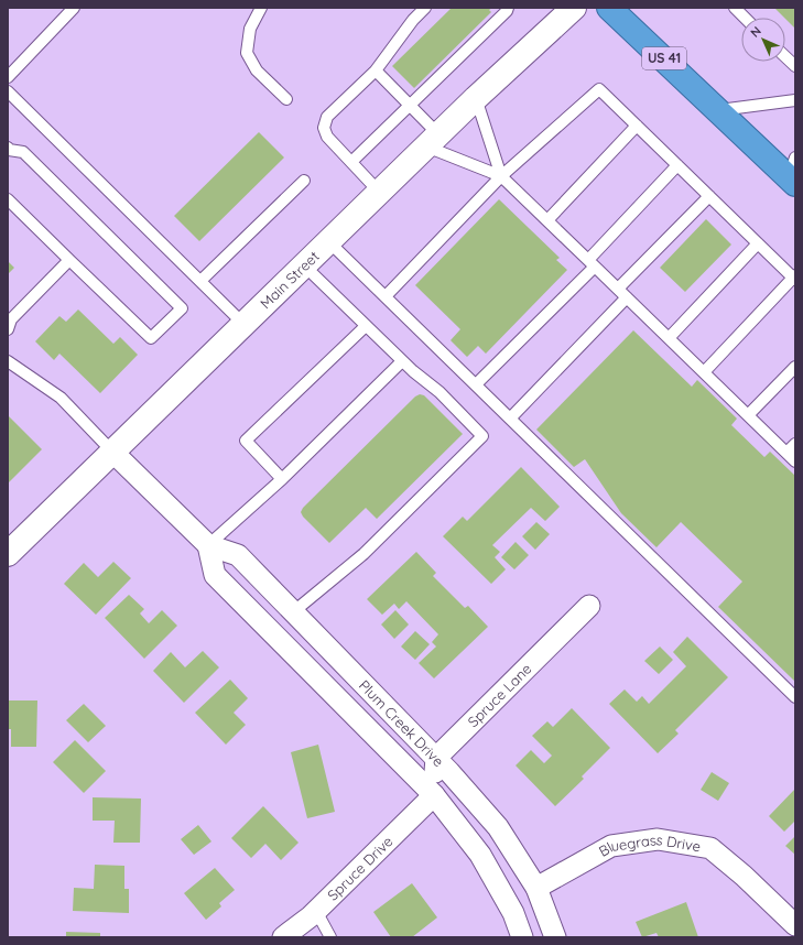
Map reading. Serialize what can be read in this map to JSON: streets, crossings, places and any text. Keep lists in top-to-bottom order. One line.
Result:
{"streets":{"highway":["US 41"],"street":["Main Street","Spruce Lane","Plum Creek Drive","Bluegrass Drive","Spruce Drive"]},"crossings":[["Main Street","Plum Creek Drive"],["Spruce Lane","Plum Creek Drive"],["Plum Creek Drive","Bluegrass Drive"],["Plum Creek Drive","Spruce Drive"]],"north":"top left"}
